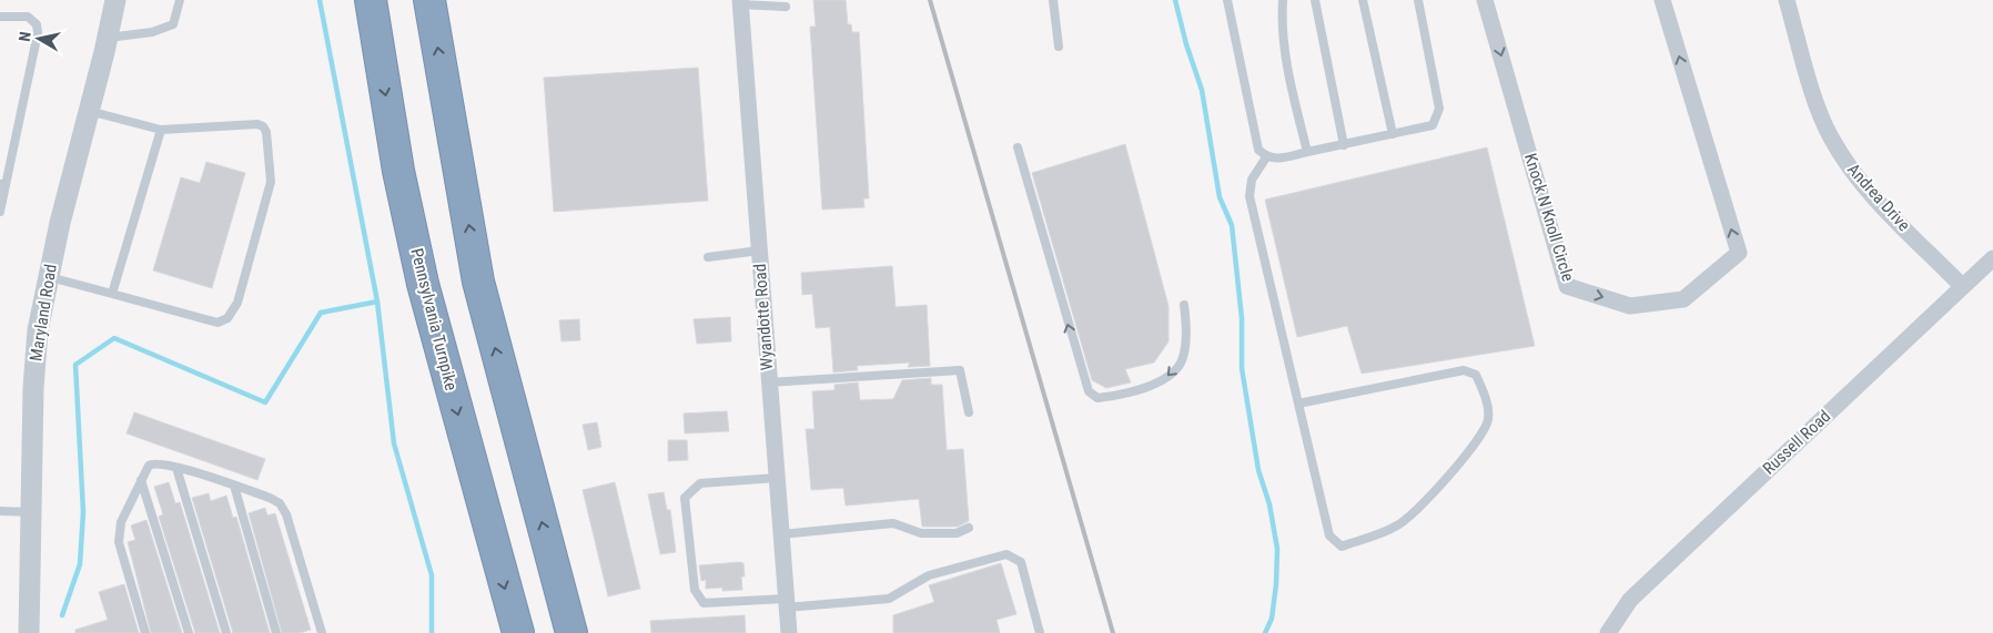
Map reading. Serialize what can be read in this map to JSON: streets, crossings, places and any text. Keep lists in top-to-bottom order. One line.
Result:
{"streets":{"highway":["Pennsylvania Turnpike"],"street":["Andrea Drive","Knock N Knoll Circle","Maryland Road","Wyandotte Road","Russell Road"]},"crossings":[["Andrea Drive","Russell Road"]],"north":"left"}
